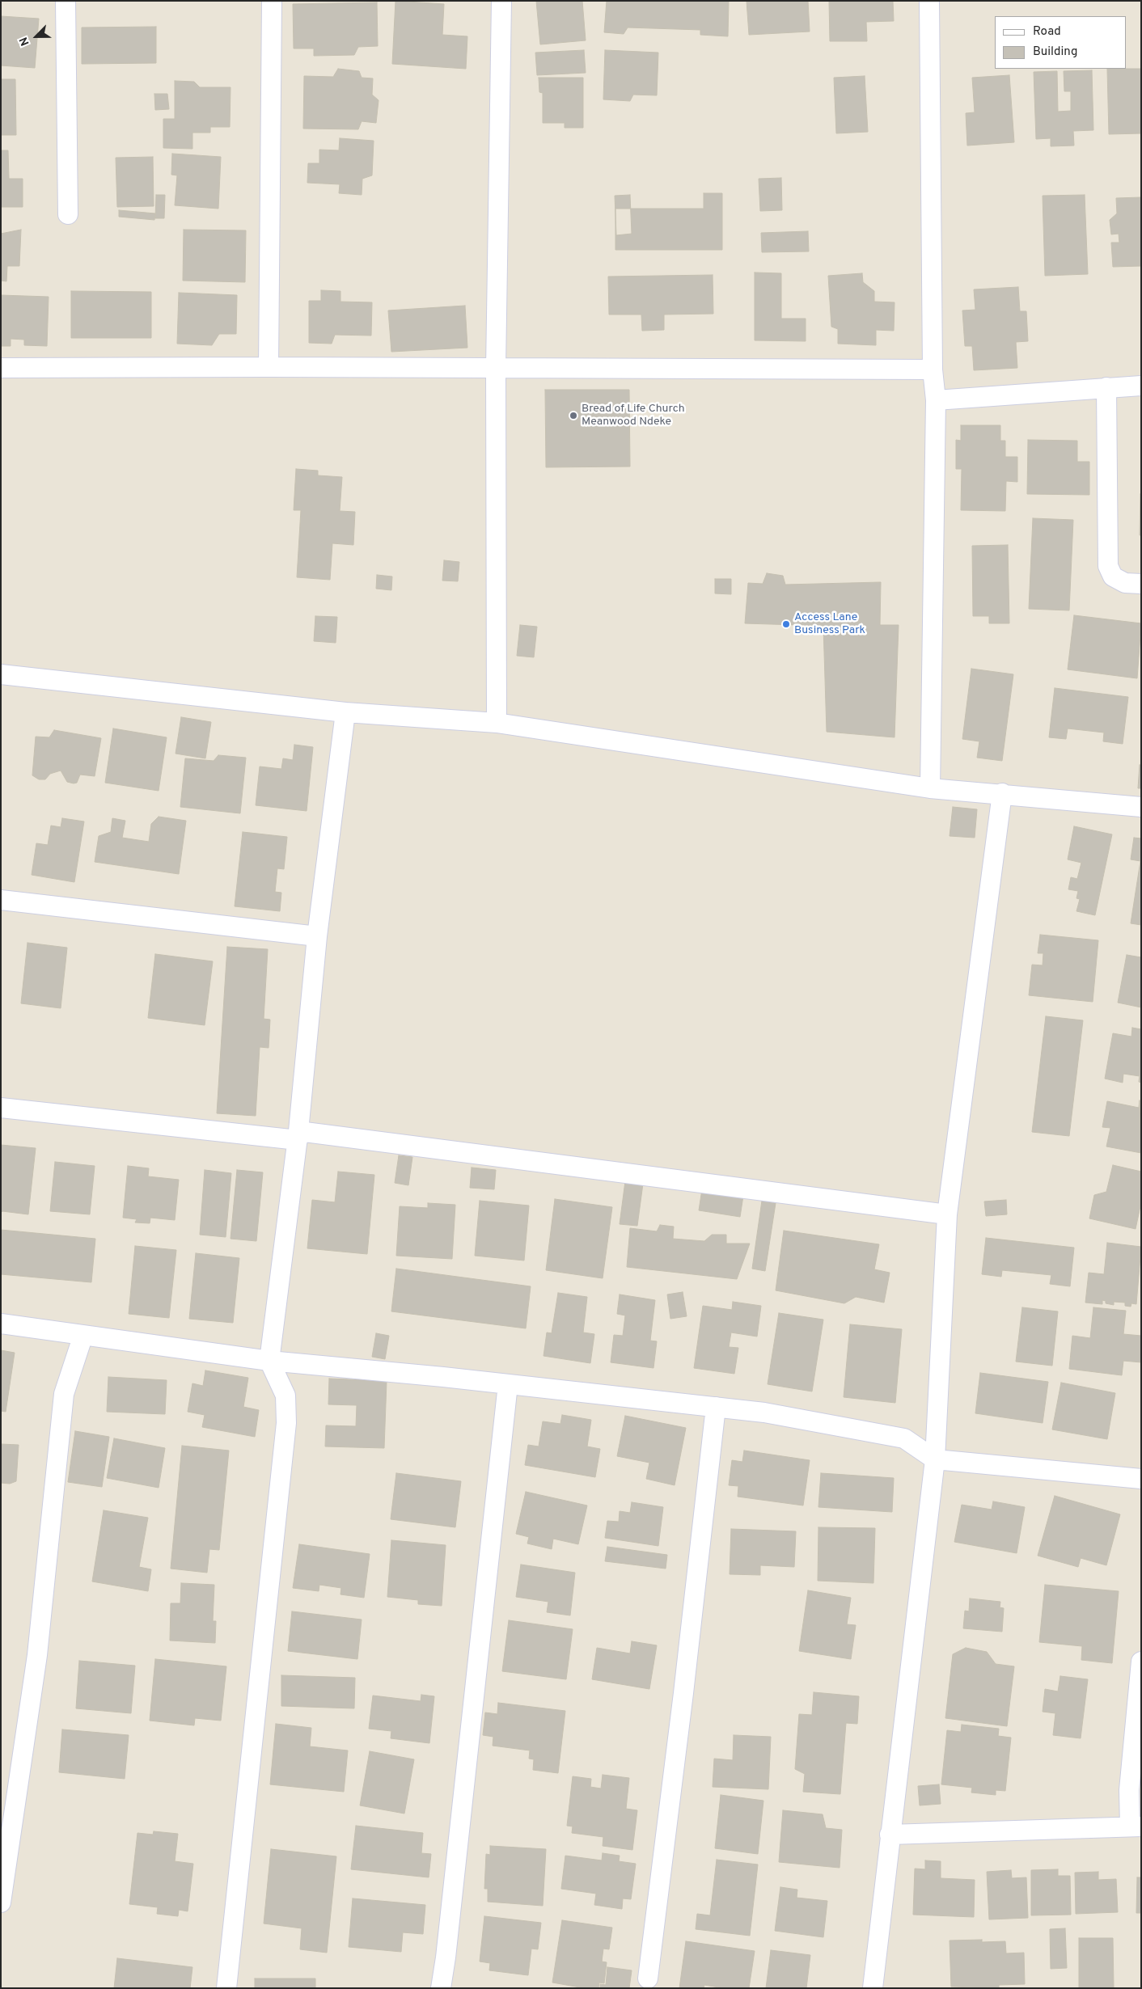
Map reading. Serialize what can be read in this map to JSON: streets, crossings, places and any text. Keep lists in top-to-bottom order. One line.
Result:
{"places":["Bread of Life Church Meanwood Ndeke","Access Lane Business Park"],"legend":["Road","Building"],"north":"bottom left"}
